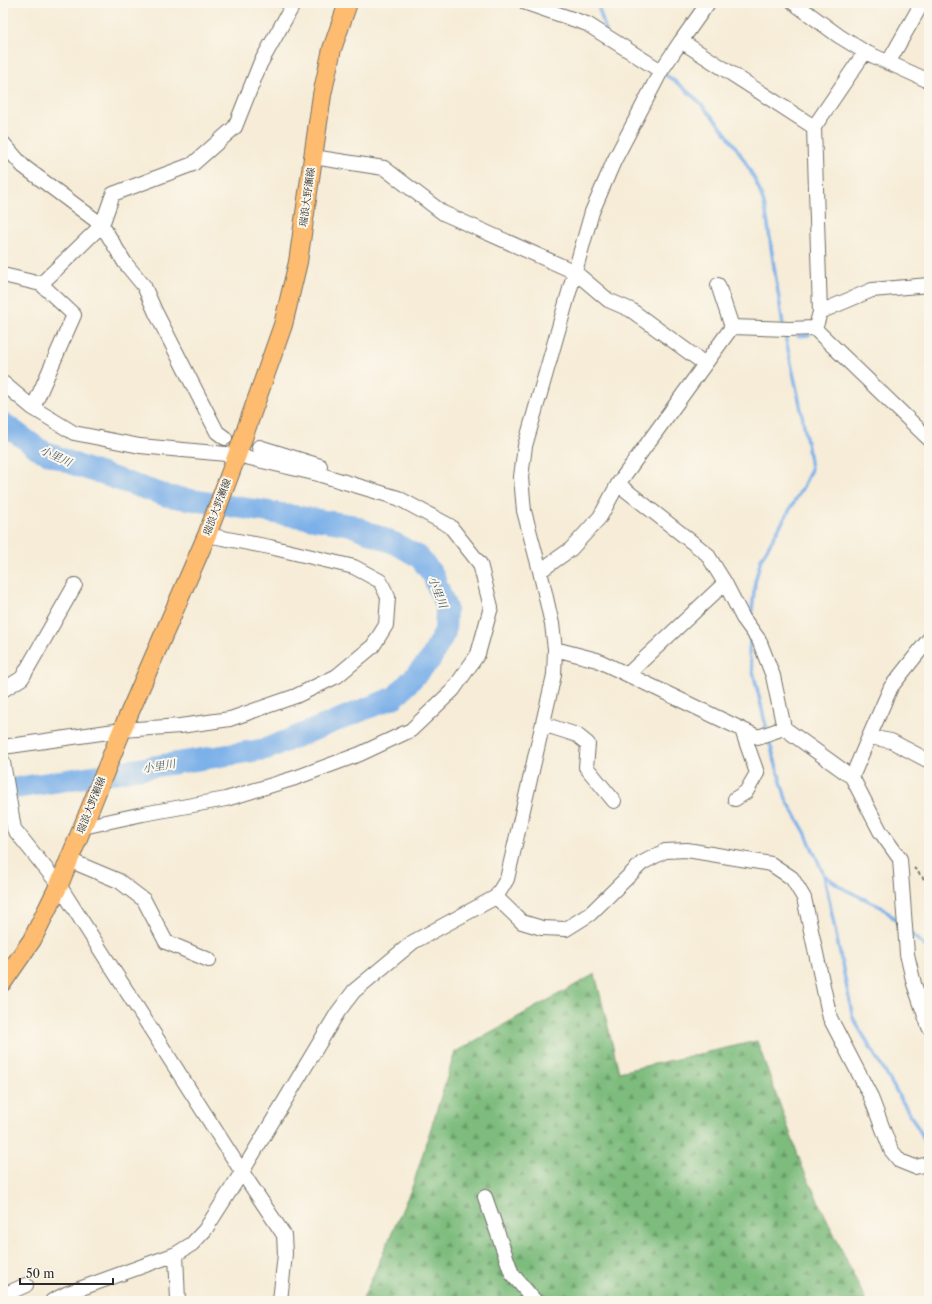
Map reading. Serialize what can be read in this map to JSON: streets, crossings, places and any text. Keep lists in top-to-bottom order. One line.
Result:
{"streets":{"main road":["瑞浪大野瀬線"]},"water":["小里川"],"scale_bar":"50 m"}
